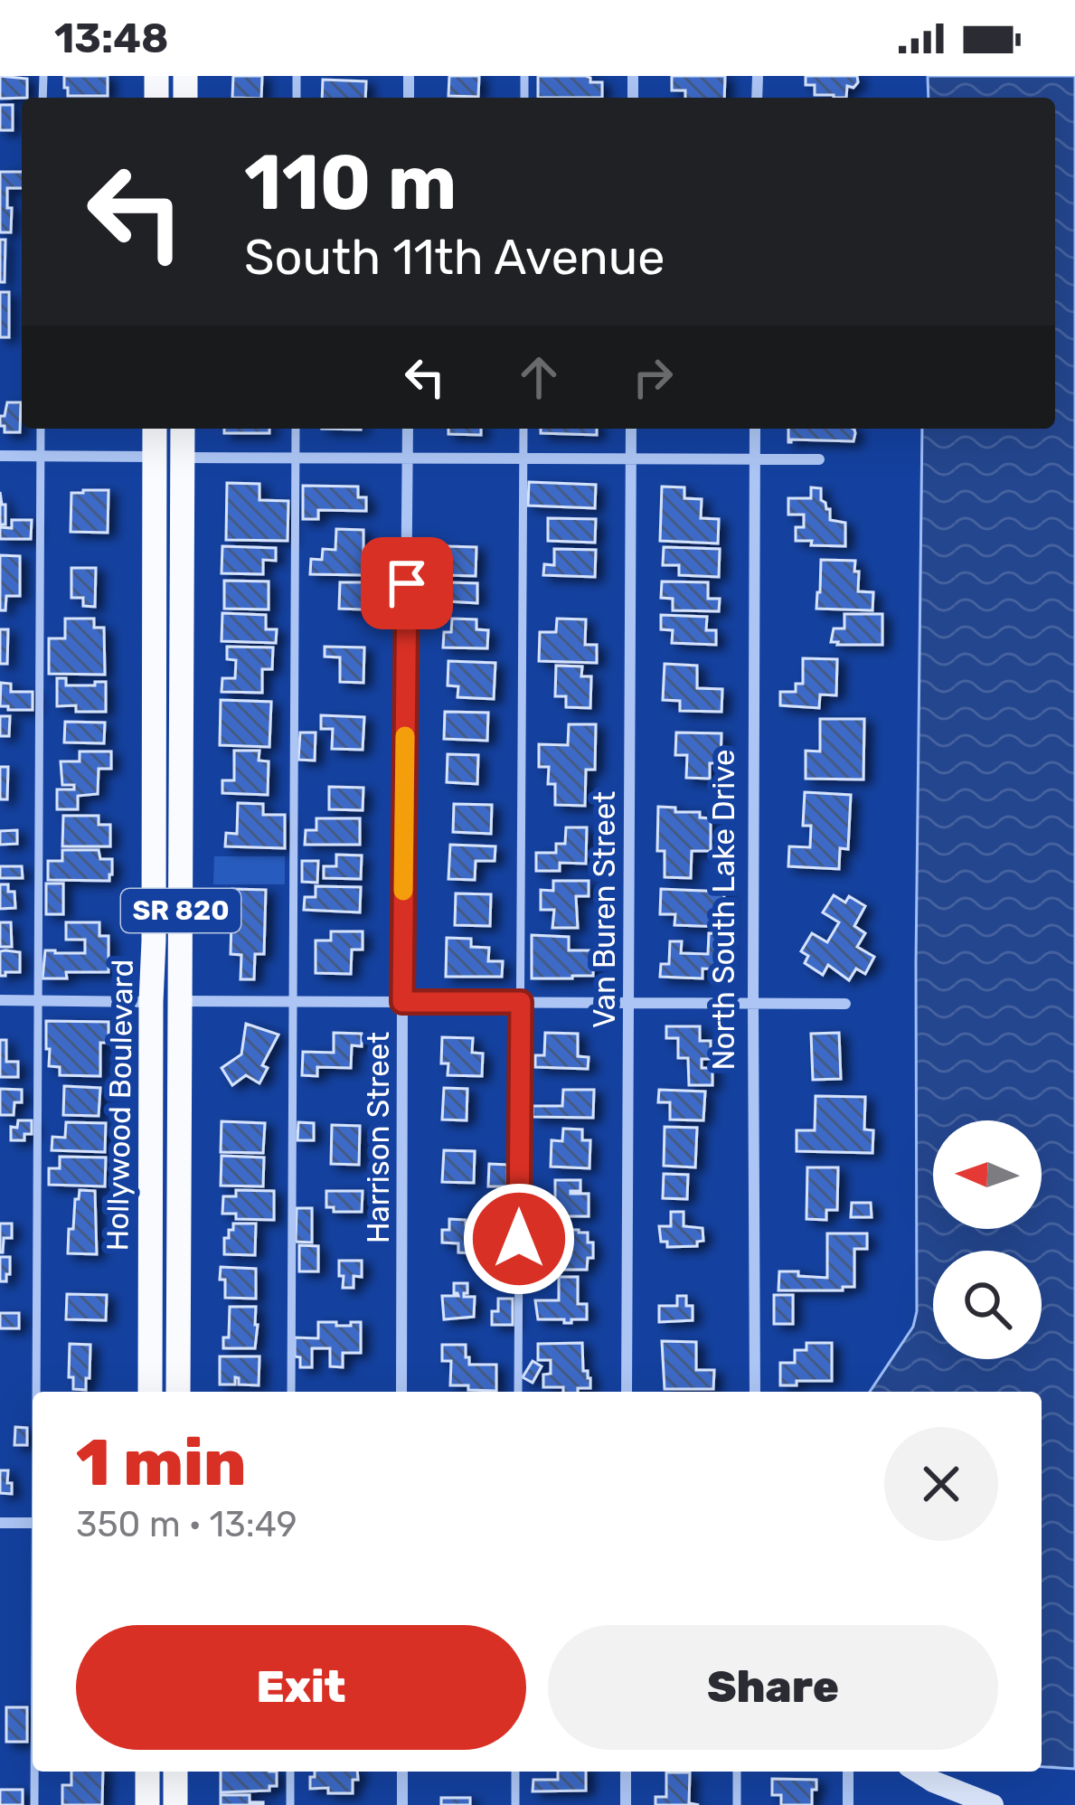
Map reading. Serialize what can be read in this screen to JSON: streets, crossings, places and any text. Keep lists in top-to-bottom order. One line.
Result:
{"streets":{"main road":["SR 820","Hollywood Boulevard"],"street":["Van Buren Street","North South Lake Drive","Harrison Street"]},"north":"left","page":{"status":"13:48","turn":["110 m","South 11th Avenue"],"heading":["1 min","350 m · 13:49"],"buttons":["Exit","Share"]}}
